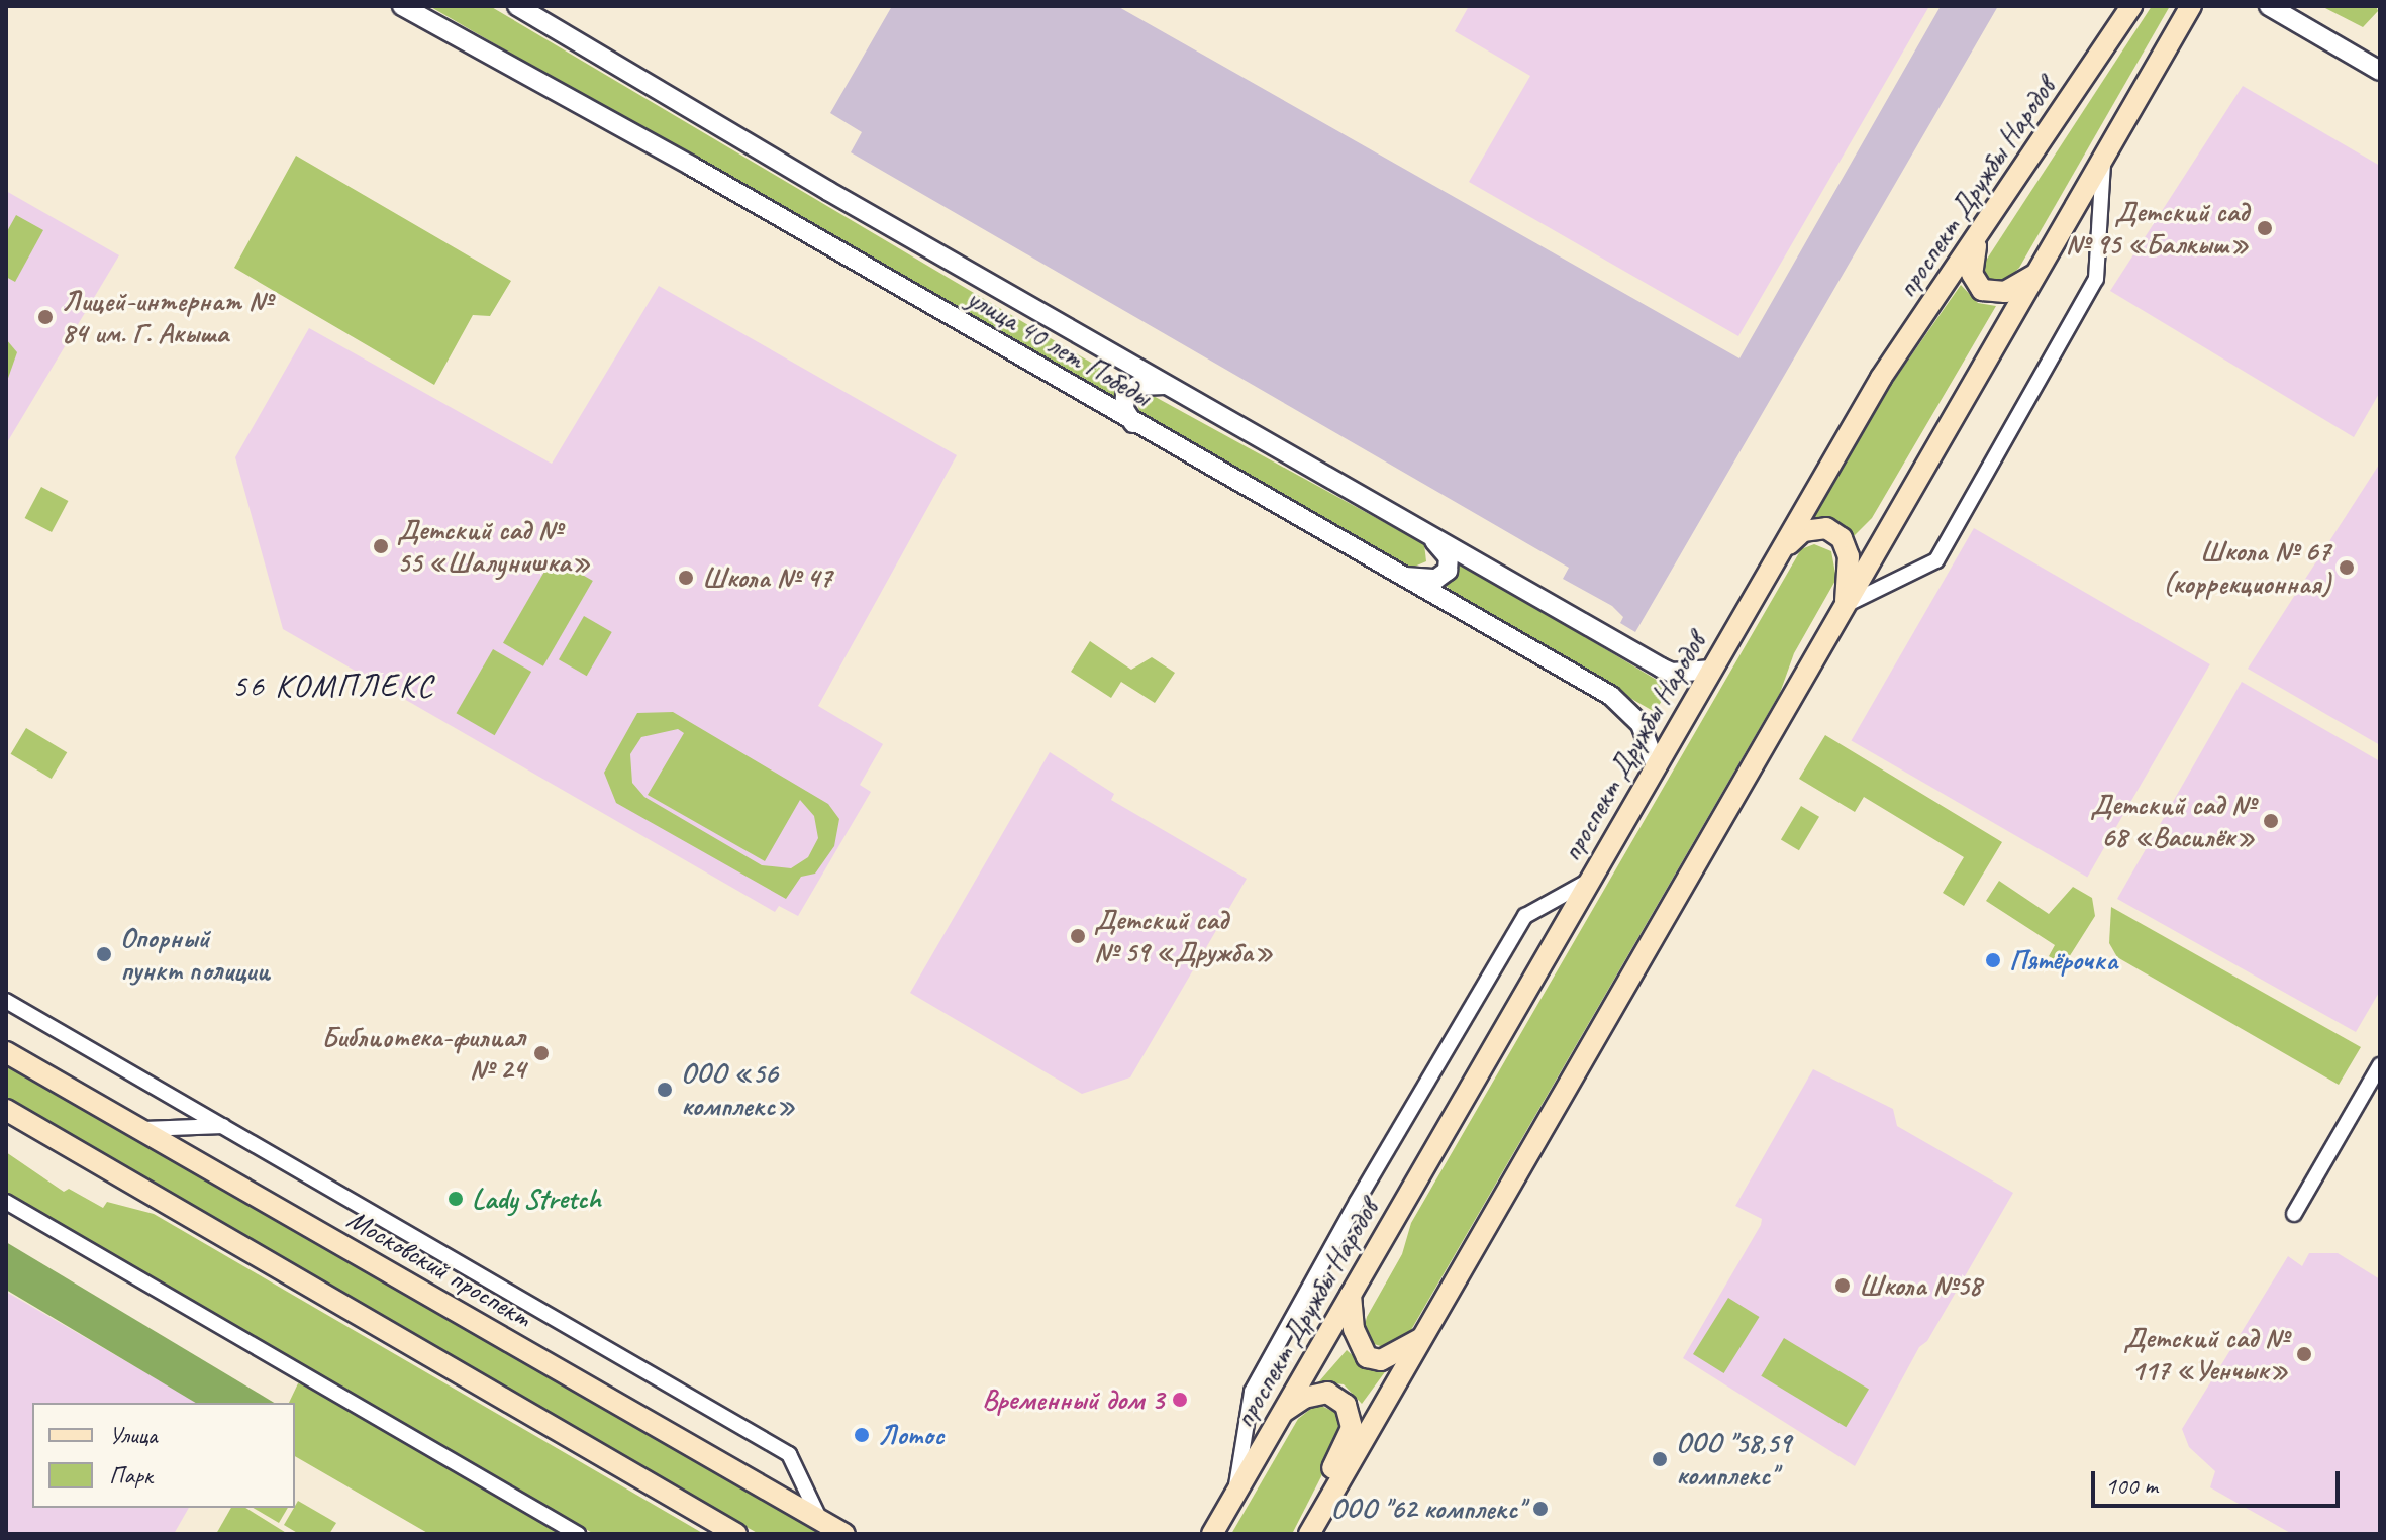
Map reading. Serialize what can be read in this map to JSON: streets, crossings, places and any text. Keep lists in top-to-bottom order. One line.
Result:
{"streets":{"main road":["проспект Дружбы Народов","Московский проспект"],"street":["улица 40 лет Победы"]},"crossings":[["проспект Дружбы Народов","улица 40 лет Победы"]],"districts":["56 КОМПЛЕКС"],"places":["Детский сад № 95 «Балкыш»","Лицей-интернат № 84 им. Г. Акыша","Детский сад № 55 «Шалунишка»","Школа № 67 (коррекционная)","Школа № 47","Детский сад № 68 «Василёк»","Детский сад № 59 «Дружба»","Опорный пункт полиции","Пятёрочка","Библиотека-филиал № 24","ООО «56 комплекс»","Lady Stretch","Школа №58","Детский сад № 117 «Уенчык»","Временный дом 3","Лотос","ООО \"58,59 комплекс\"","ООО \"62 комплекс\""],"legend":["Улица","Парк"],"scale_bar":"100 m"}
